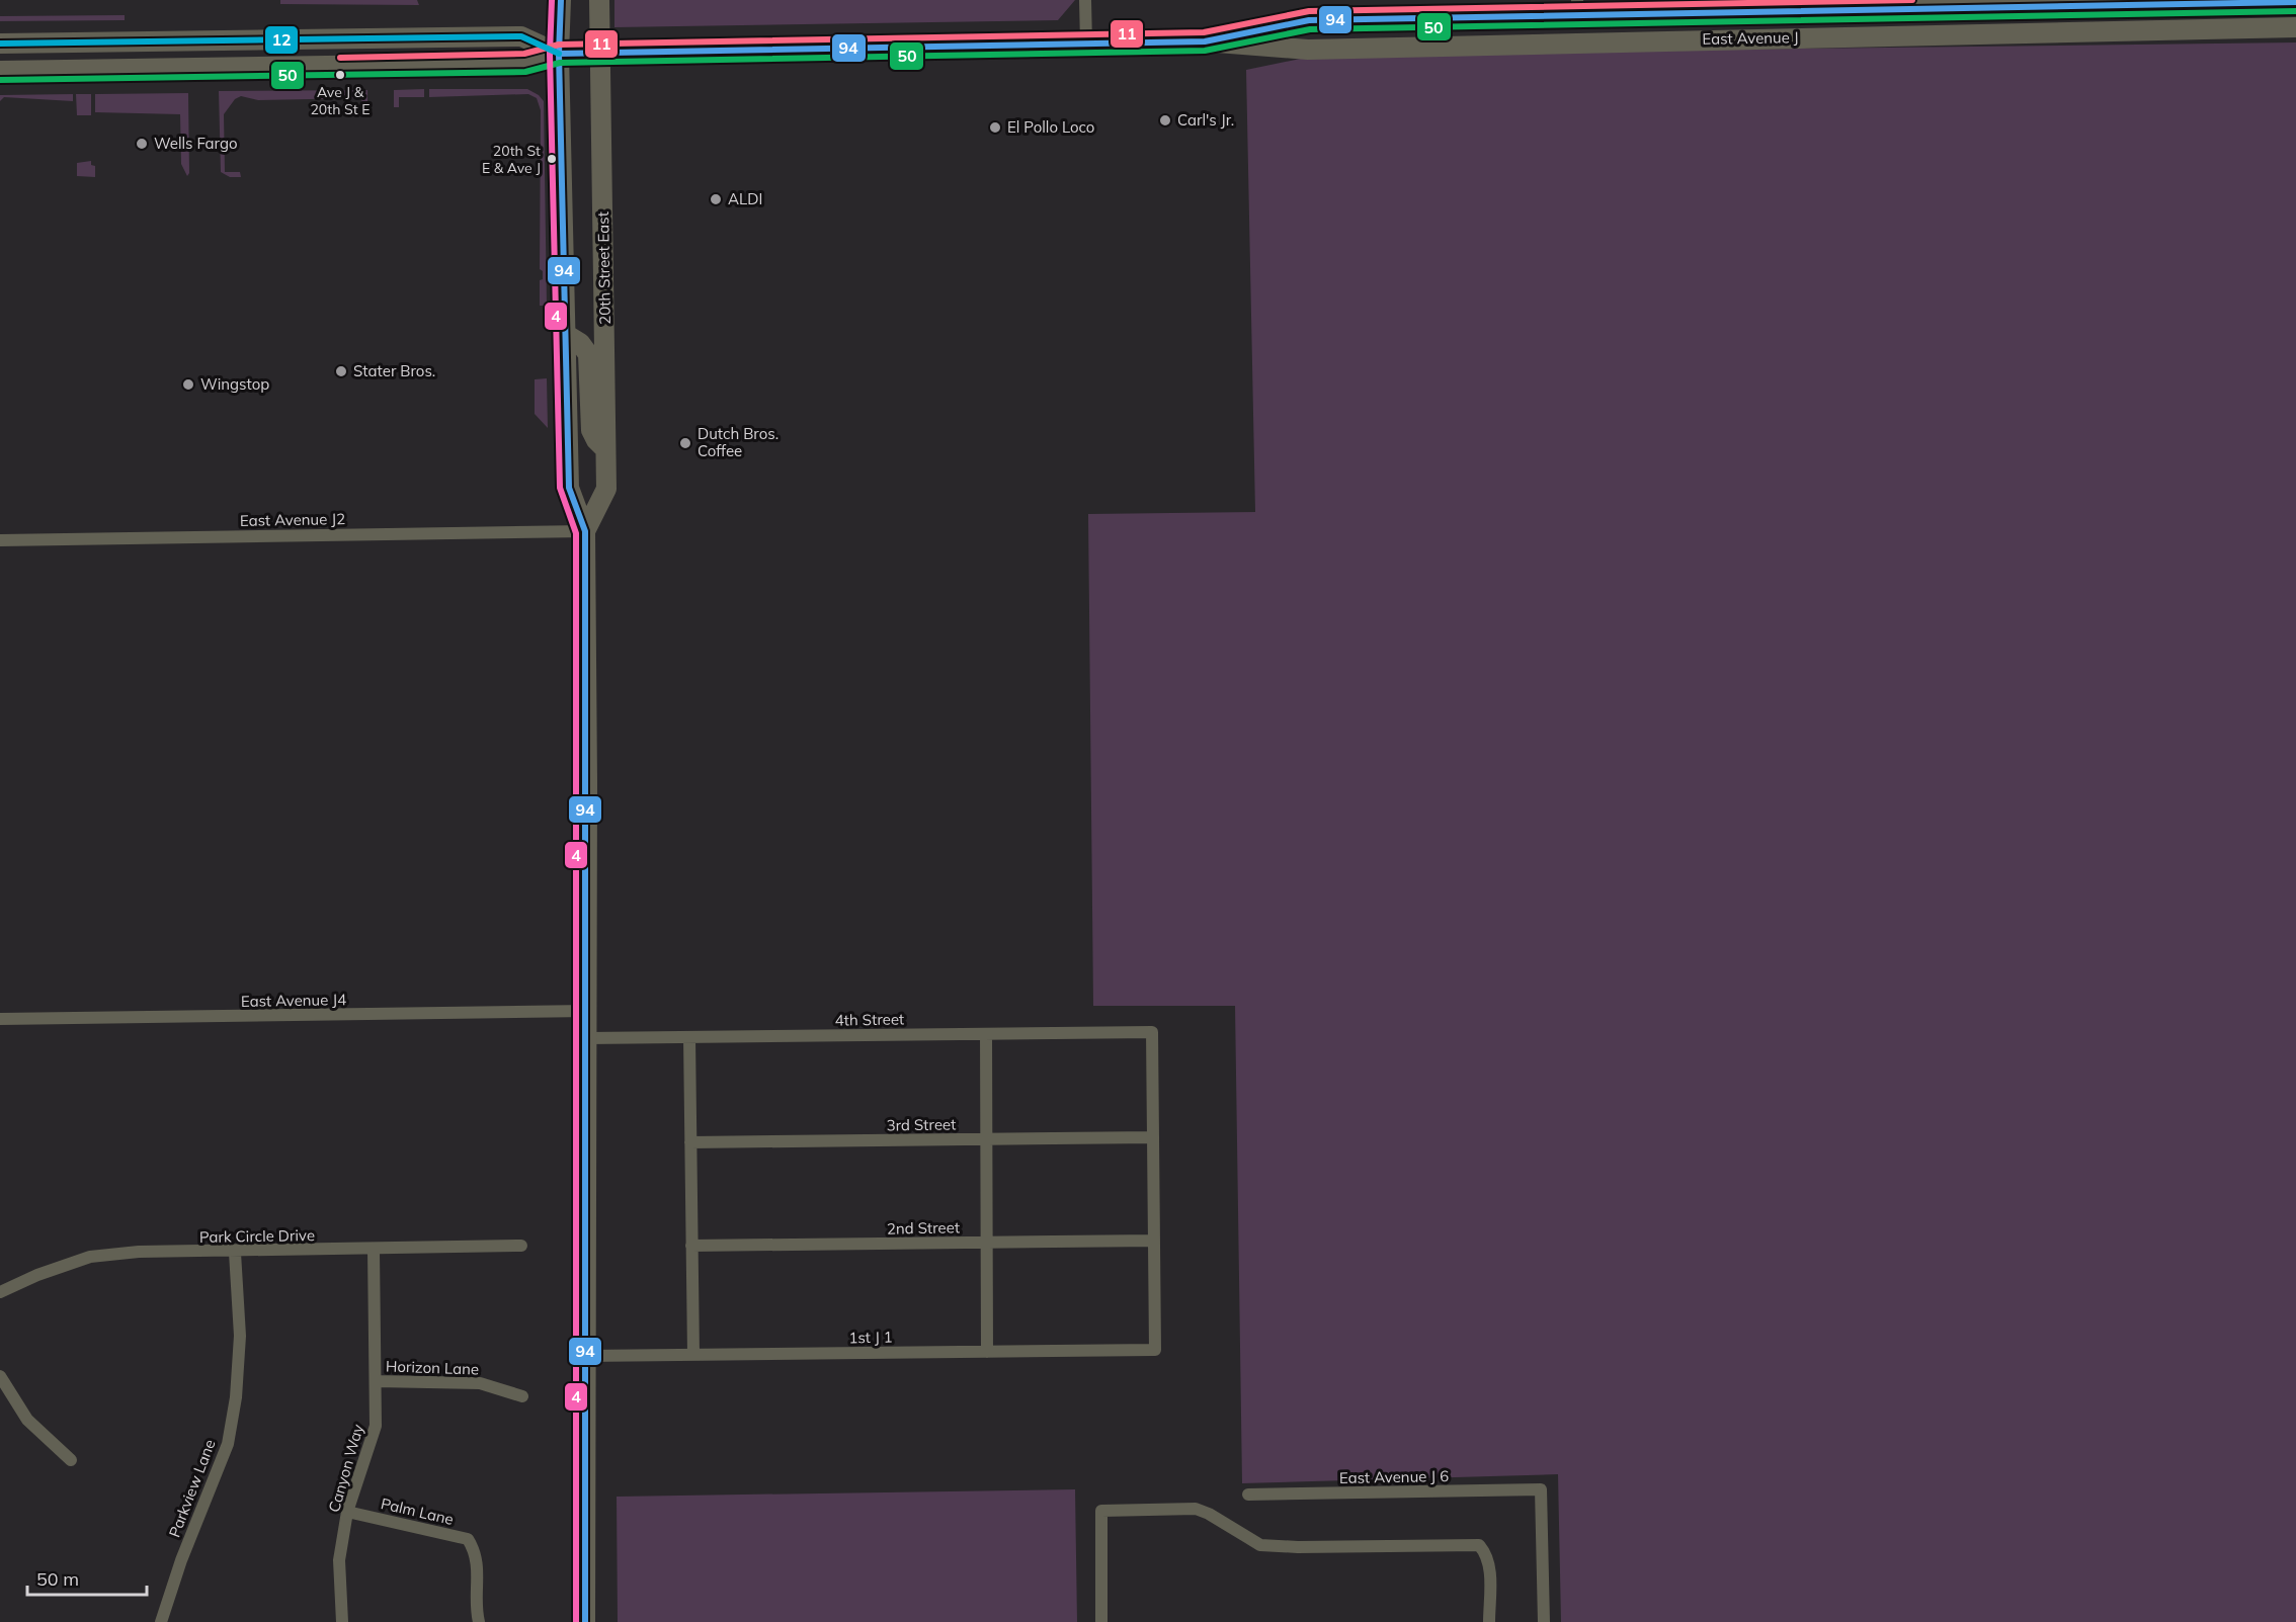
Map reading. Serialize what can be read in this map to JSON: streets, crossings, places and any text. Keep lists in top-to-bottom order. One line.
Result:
{"streets":{"main road":["East Avenue J","20th Street East"],"street":["East Avenue J2","East Avenue J4","4th Street","3rd Street","2nd Street","Park Circle Drive","1st J 1","Horizon Lane","Canyon Way","East Avenue J 6","Parkview Lane","Palm Lane"]},"crossings":[["East Avenue J","20th Street East"],["20th Street East","East Avenue J2"],["20th Street East","East Avenue J4"],["20th Street East","4th Street"],["20th Street East","1st J 1"],["4th Street","3rd Street"],["2nd Street","1st J 1"],["Park Circle Drive","Canyon Way"],["Park Circle Drive","Parkview Lane"],["Horizon Lane","Canyon Way"],["Canyon Way","Palm Lane"]],"places":["Ave J & 20th St E","Carl's Jr.","El Pollo Loco","Wells Fargo","20th St E & Ave J","ALDI","Stater Bros.","Wingstop","Dutch Bros. Coffee"],"lines":["transit line 94","transit line 4","transit line 11","transit line 50","transit line 12"],"scale_bar":"50 m"}
